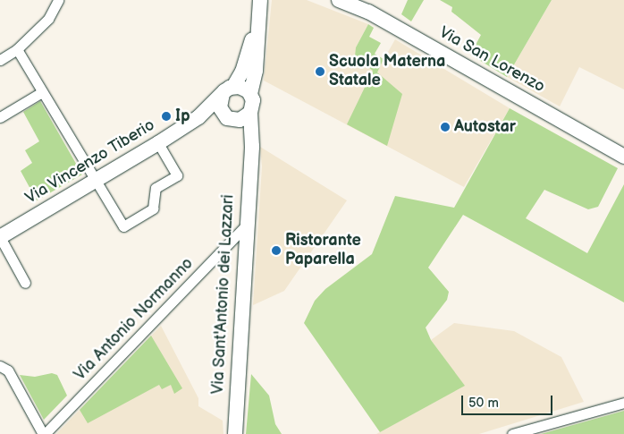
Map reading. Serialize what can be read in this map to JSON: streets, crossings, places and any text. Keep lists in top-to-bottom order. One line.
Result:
{"streets":{"street":["Via San Lorenzo","Via Vincenzo Tiberio","Via Sant'Antonio dei Lazzari","Via Antonio Normanno"]},"crossings":[["Via Vincenzo Tiberio","Via Sant'Antonio dei Lazzari"],["Via Sant'Antonio dei Lazzari","Via Antonio Normanno"]],"places":["Scuola Materna Statale","Ip","Autostar","Ristorante Paparella"],"scale_bar":"50 m"}
